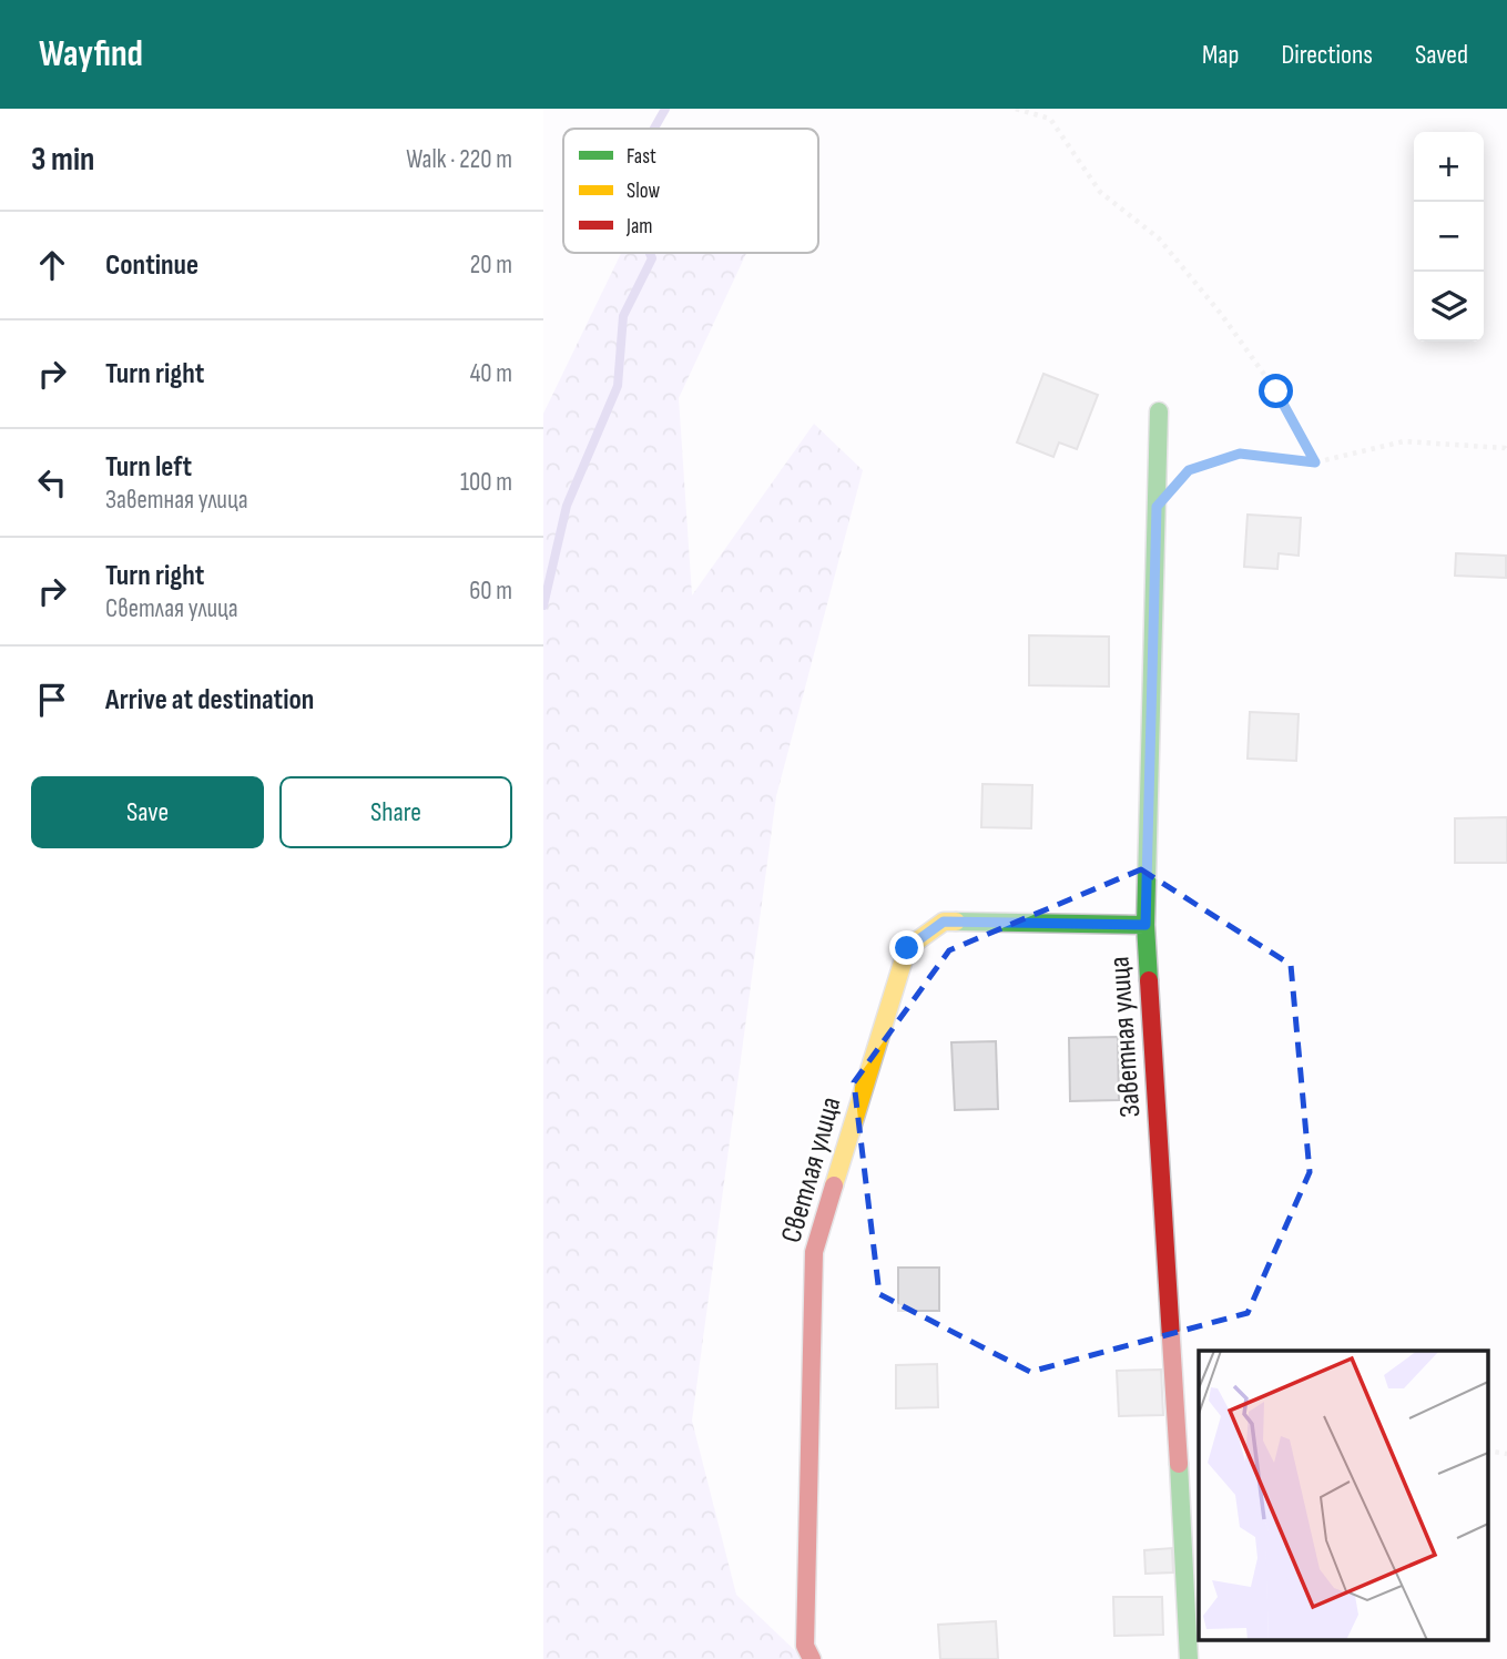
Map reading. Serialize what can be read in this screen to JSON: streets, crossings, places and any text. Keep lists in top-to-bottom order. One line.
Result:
{"streets":{"street":["Заветная улица","Светлая улица"]},"crossings":[["Заветная улица","Светлая улица"]],"legend":["Fast","Slow","Jam"],"page":{"header":"Wayfind","nav":["Map","Directions","Saved"],"heading":["3 min","Walk · 220 m"],"map_buttons":["+","−"],"list":[["Continue","20 m"],["Turn right","40 m"],["Turn left","Заветная улица","100 m"],["Turn right","Светлая улица","60 m"],"Arrive at destination"],"buttons":["Save","Share"]}}
